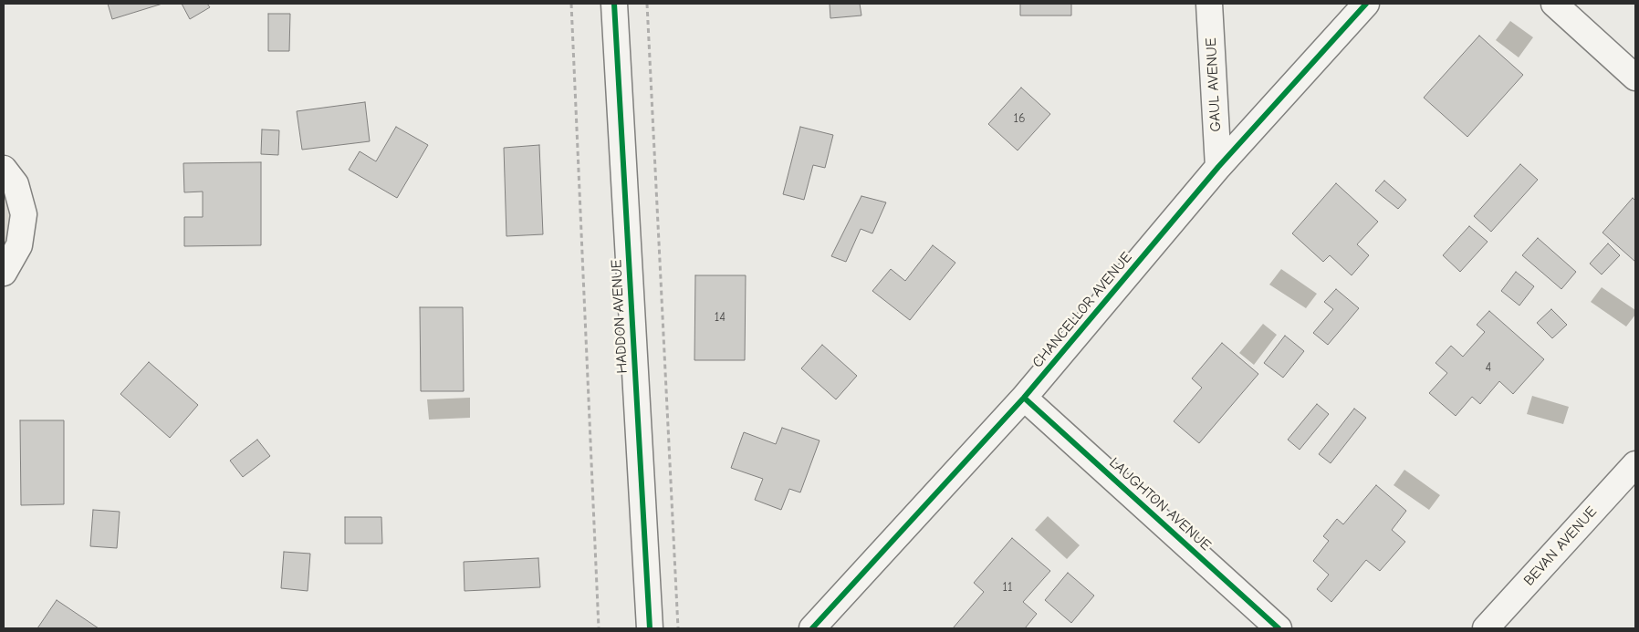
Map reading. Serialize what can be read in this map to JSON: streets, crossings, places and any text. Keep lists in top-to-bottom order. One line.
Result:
{"streets":{"street":["GAUL AVENUE","CHANCELLOR AVENUE","HADDON AVENUE","LAUGHTON AVENUE","BEVAN AVENUE"]},"crossings":[["GAUL AVENUE","CHANCELLOR AVENUE"],["CHANCELLOR AVENUE","LAUGHTON AVENUE"]],"house_numbers":["16","14","4","11"]}
